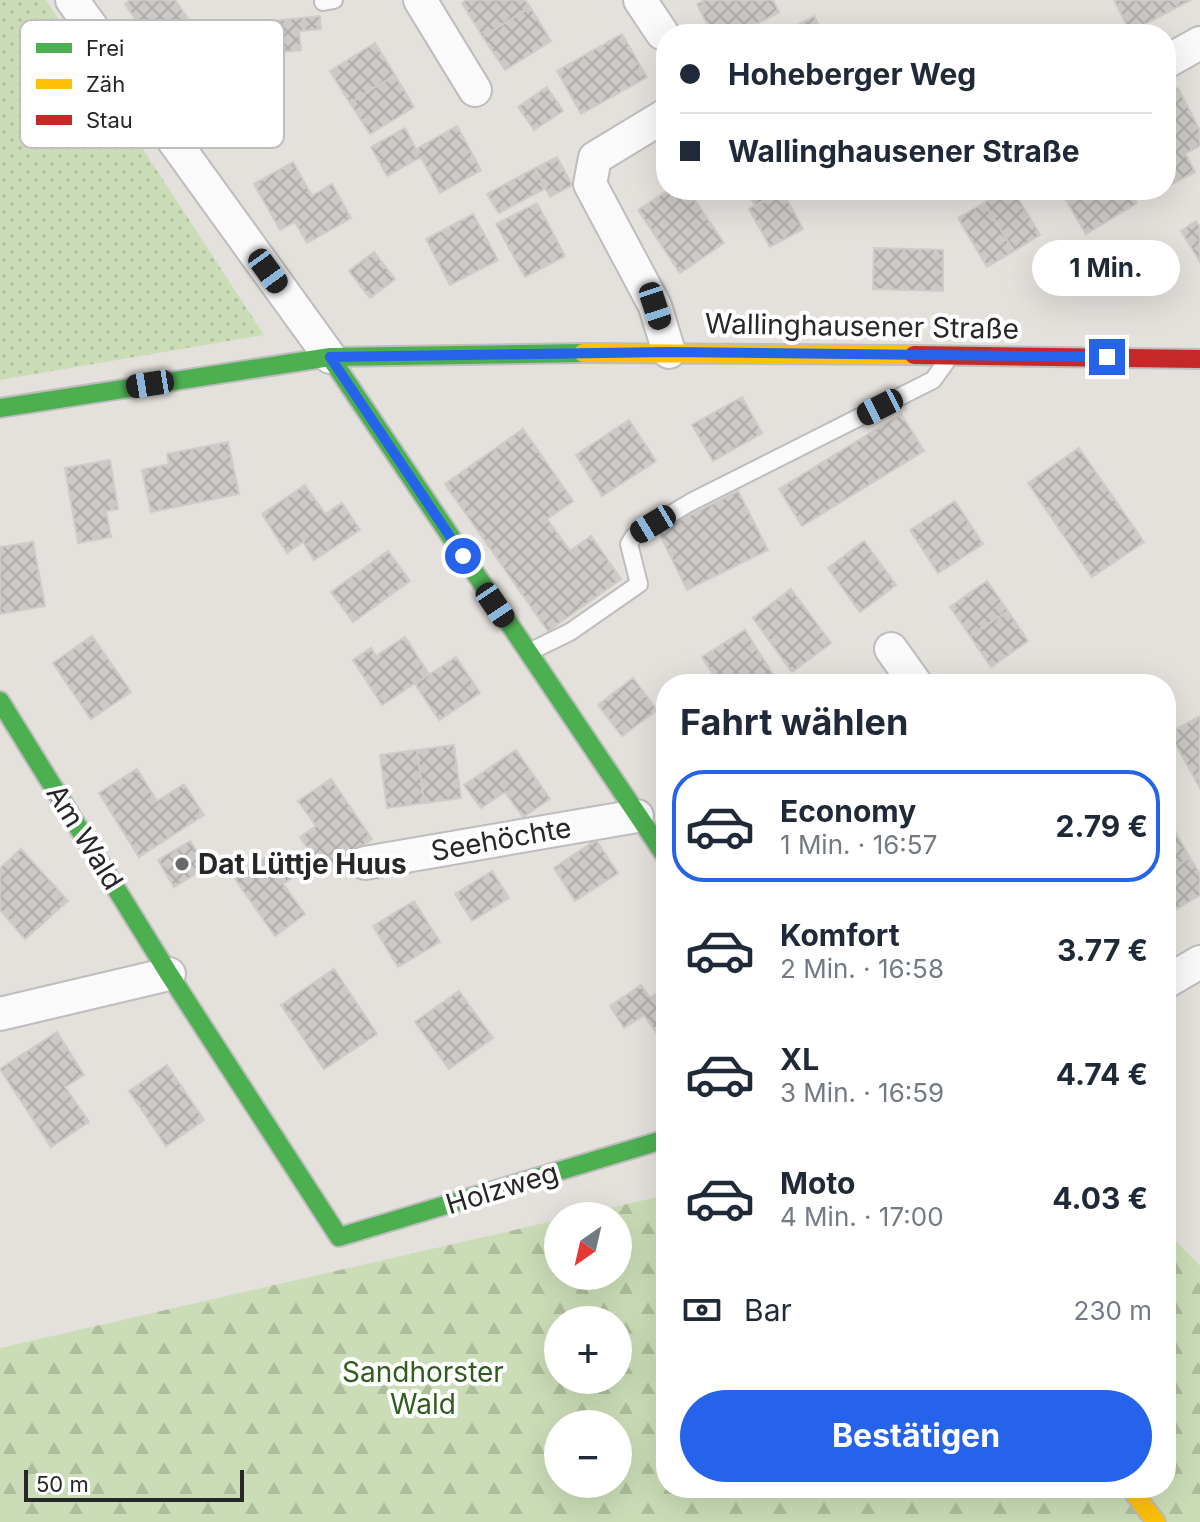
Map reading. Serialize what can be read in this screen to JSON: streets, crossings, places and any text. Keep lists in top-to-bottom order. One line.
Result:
{"streets":{"street":["Wallinghausener Straße","Am Wald","Seehöchte","Holzweg"]},"crossings":[["Am Wald","Holzweg"]],"parks":["Sandhorster Wald"],"places":["Dat Lüttje Huus"],"legend":["Frei","Zäh","Stau"],"scale_bar":"50 m","north":"bottom left","page":{"banner":["Hoheberger Weg","Wallinghausener Straße"],"bubble":"1 Min.","heading":"Fahrt wählen","list":[{"name":"Economy","note":"1 Min. · 16:57","value":"2.79 €"},{"name":"Komfort","note":"2 Min. · 16:58","value":"3.77 €"},{"name":"XL","note":"3 Min. · 16:59","value":"4.74 €"},{"name":"Moto","note":"4 Min. · 17:00","value":"4.03 €"}],"map_buttons":["+","−"],"pay":["Bar","230 m"],"buttons":"Bestätigen","scale":"50 m"}}
